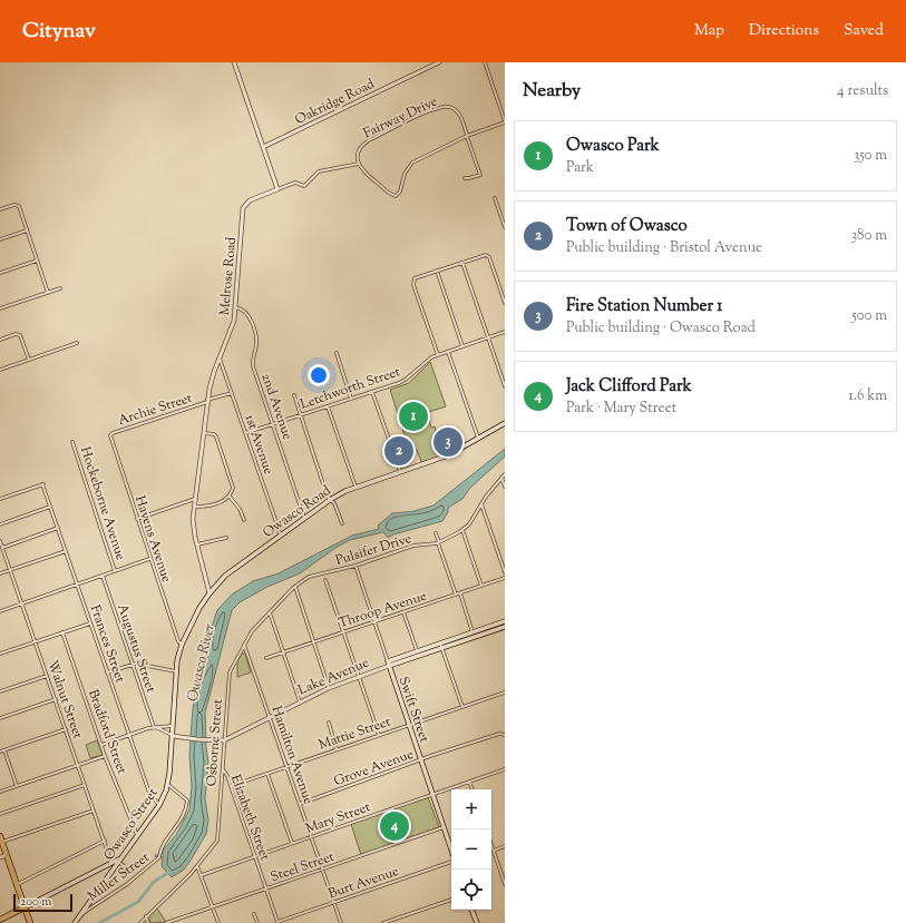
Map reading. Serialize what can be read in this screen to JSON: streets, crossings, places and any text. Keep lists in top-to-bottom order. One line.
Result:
{"streets":{"main road":["Owasco Road","Lake Avenue","Swift Street","Owasco Street"],"street":["Oakridge Road","Fairway Drive","Melrose Road","Letchworth Street","2nd Avenue","Archie Street","1st Avenue","Hockeborne Avenue","Havens Avenue","Pulsifer Drive","Throop Avenue","Frances Street","Augustus Street","Walnut Street","Bradford Street","Mattie Street","Osborne Street","Hamilton Avenue","Grove Avenue","Elizabeth Street","Mary Street","Steel Street","Miller Street","Burt Avenue"]},"crossings":[["Melrose Road","2nd Avenue"],["Melrose Road","Archie Street"],["Melrose Road","1st Avenue"],["Melrose Road","Owasco Road"],["Letchworth Street","2nd Avenue"],["Letchworth Street","1st Avenue"],["2nd Avenue","Owasco Road"],["Archie Street","1st Avenue"],["Archie Street","Havens Avenue"],["1st Avenue","Owasco Road"],["Owasco Road","Havens Avenue"],["Owasco Road","Owasco Street"],["Havens Avenue","Owasco Street"],["Pulsifer Drive","Swift Street"],["Pulsifer Drive","Osborne Street"],["Throop Avenue","Swift Street"],["Frances Street","Owasco Street"],["Lake Avenue","Swift Street"],["Lake Avenue","Osborne Street"],["Lake Avenue","Hamilton Avenue"],["Lake Avenue","Owasco Street"],["Walnut Street","Owasco Street"],["Swift Street","Mattie Street"],["Swift Street","Grove Avenue"],["Swift Street","Mary Street"],["Swift Street","Steel Street"],["Bradford Street","Owasco Street"],["Mattie Street","Hamilton Avenue"],["Mattie Street","Elizabeth Street"],["Osborne Street","Hamilton Avenue"],["Osborne Street","Elizabeth Street"],["Hamilton Avenue","Grove Avenue"],["Hamilton Avenue","Mary Street"],["Hamilton Avenue","Steel Street"],["Hamilton Avenue","Burt Avenue"],["Elizabeth Street","Mary Street"],["Elizabeth Street","Steel Street"],["Elizabeth Street","Burt Avenue"],["Owasco Street","Miller Street"]],"water":["Owasco River"],"scale_bar":"200 m","page":{"header":"Citynav","nav":["Map","Directions","Saved"],"heading":["Nearby","4 results"],"list":[{"mark":"1","name":"Owasco Park","note":"Park","value":"350 m"},{"mark":"2","name":"Town of Owasco","note":"Public building · Bristol Avenue","value":"380 m"},{"mark":"3","name":"Fire Station Number 1","note":"Public building · Owasco Road","value":"500 m"},{"mark":"4","name":"Jack Clifford Park","note":"Park · Mary Street","value":"1.6 km"}],"pins":["1","3","2","4"],"map_buttons":["+","−"],"scale":"200 m"}}
